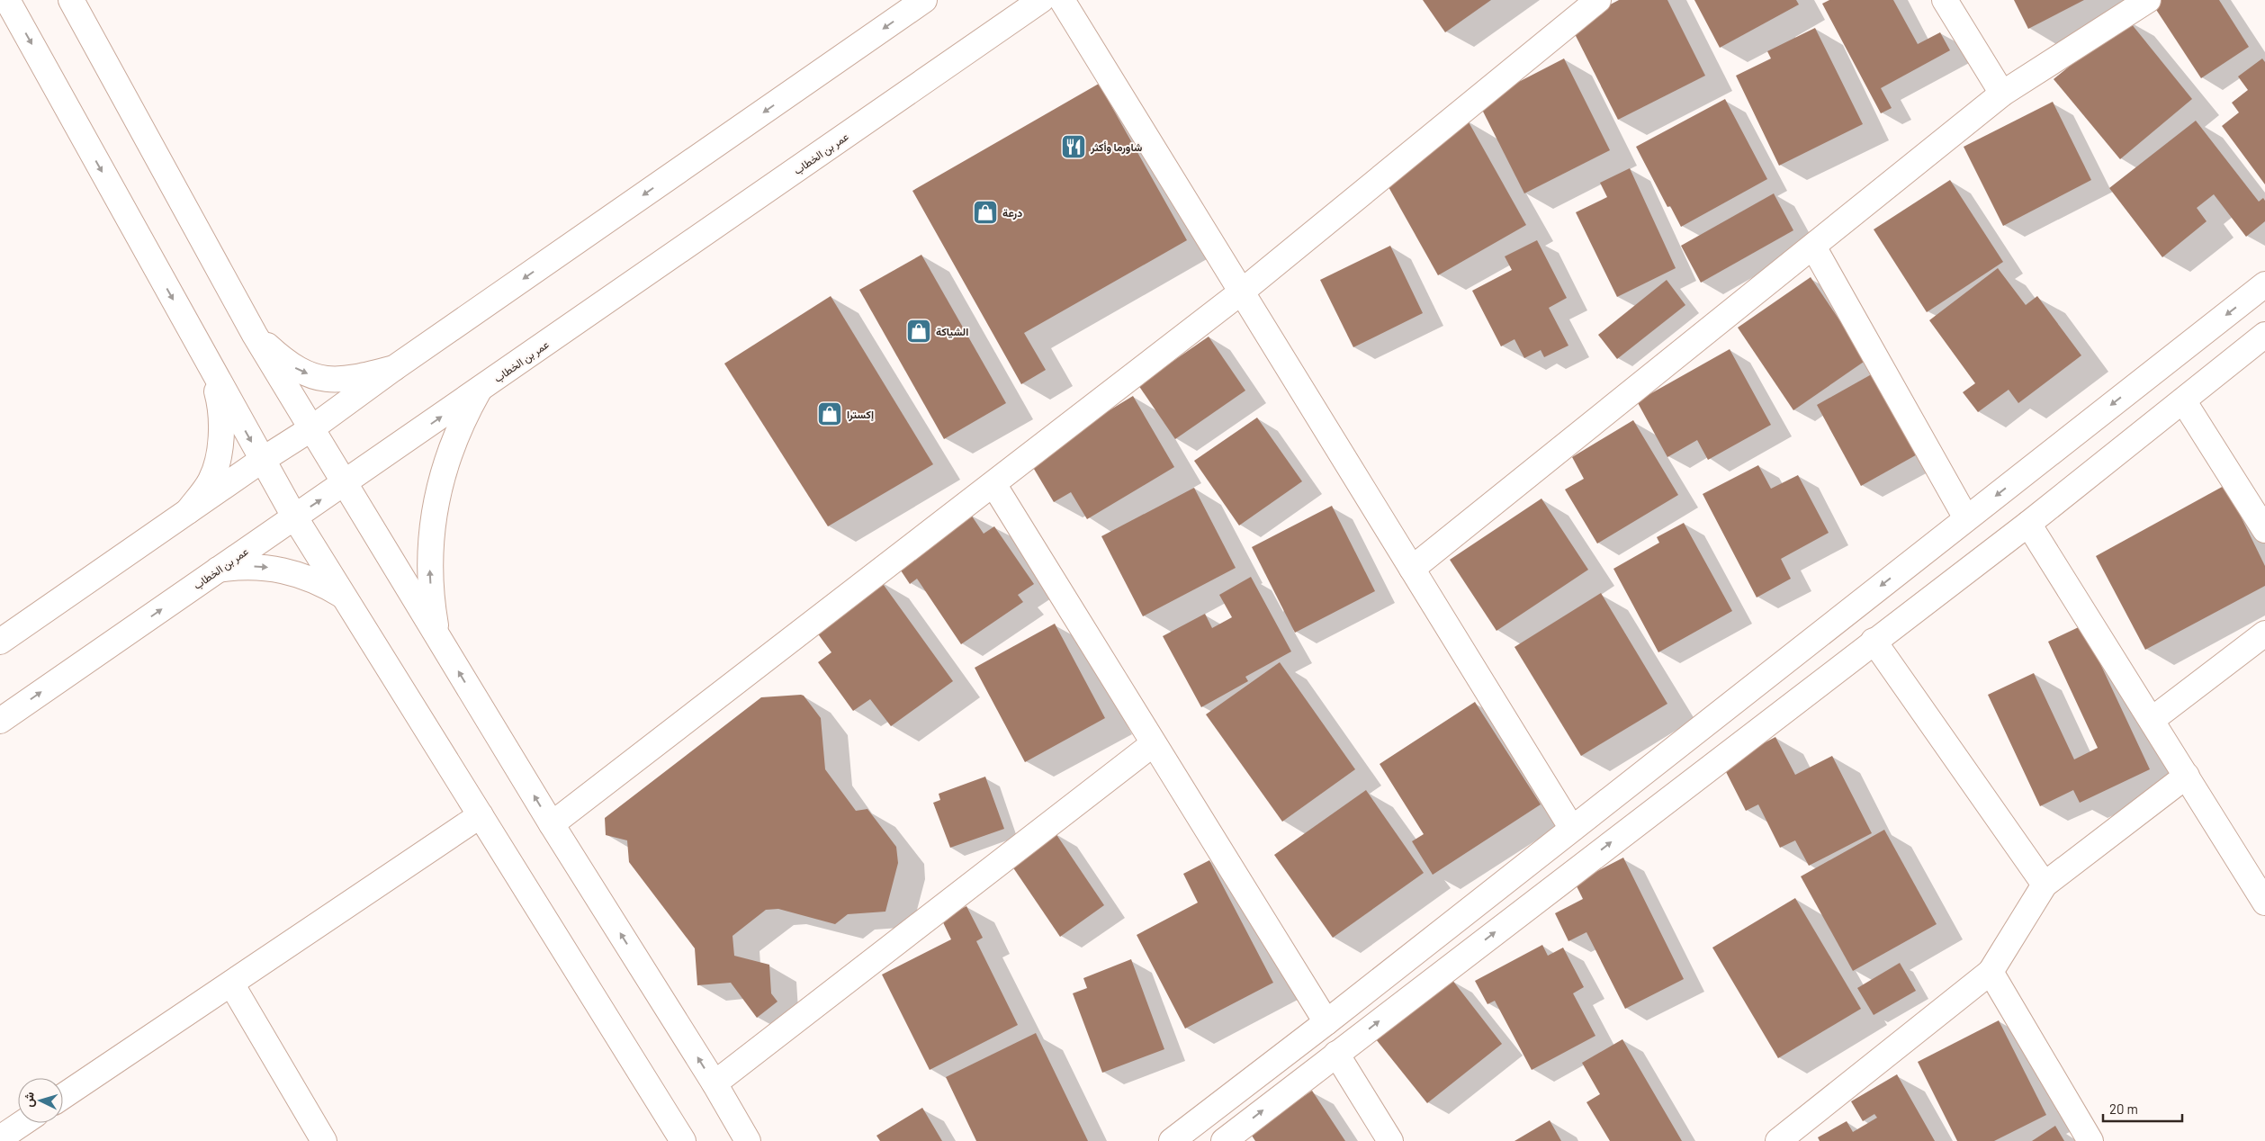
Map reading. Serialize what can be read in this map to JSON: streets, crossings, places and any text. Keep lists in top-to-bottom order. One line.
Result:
{"streets":{"street":["عمر بن الخطاب"]},"places":{"restaurant":["شاورما وأكثر"],"shop":["درعة","الشياكة","إكسترا"]},"scale_bar":"20 m","north":"left"}
